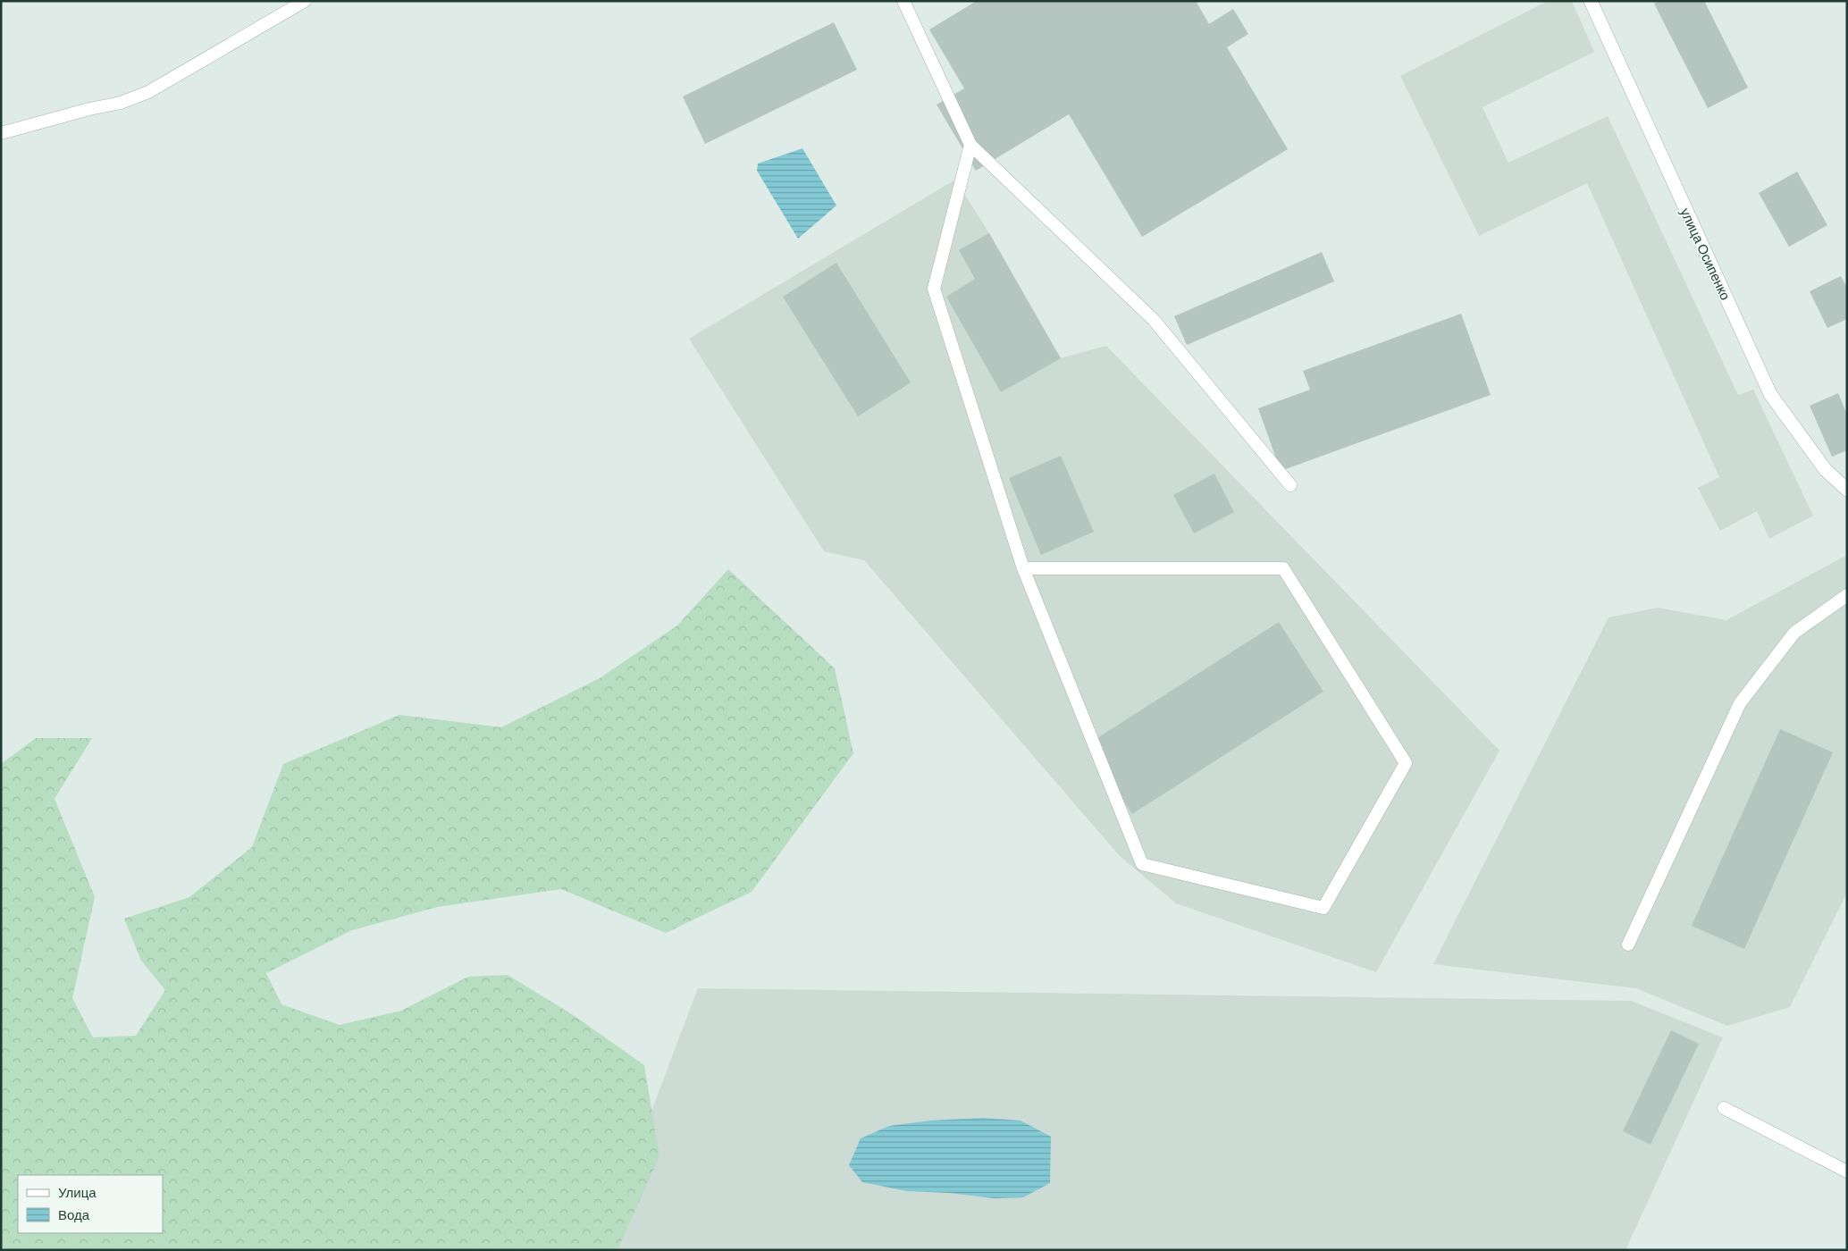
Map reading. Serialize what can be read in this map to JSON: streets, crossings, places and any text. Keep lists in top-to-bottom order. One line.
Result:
{"streets":{"street":["улица Осипенко"]},"legend":["Улица","Вода"]}
